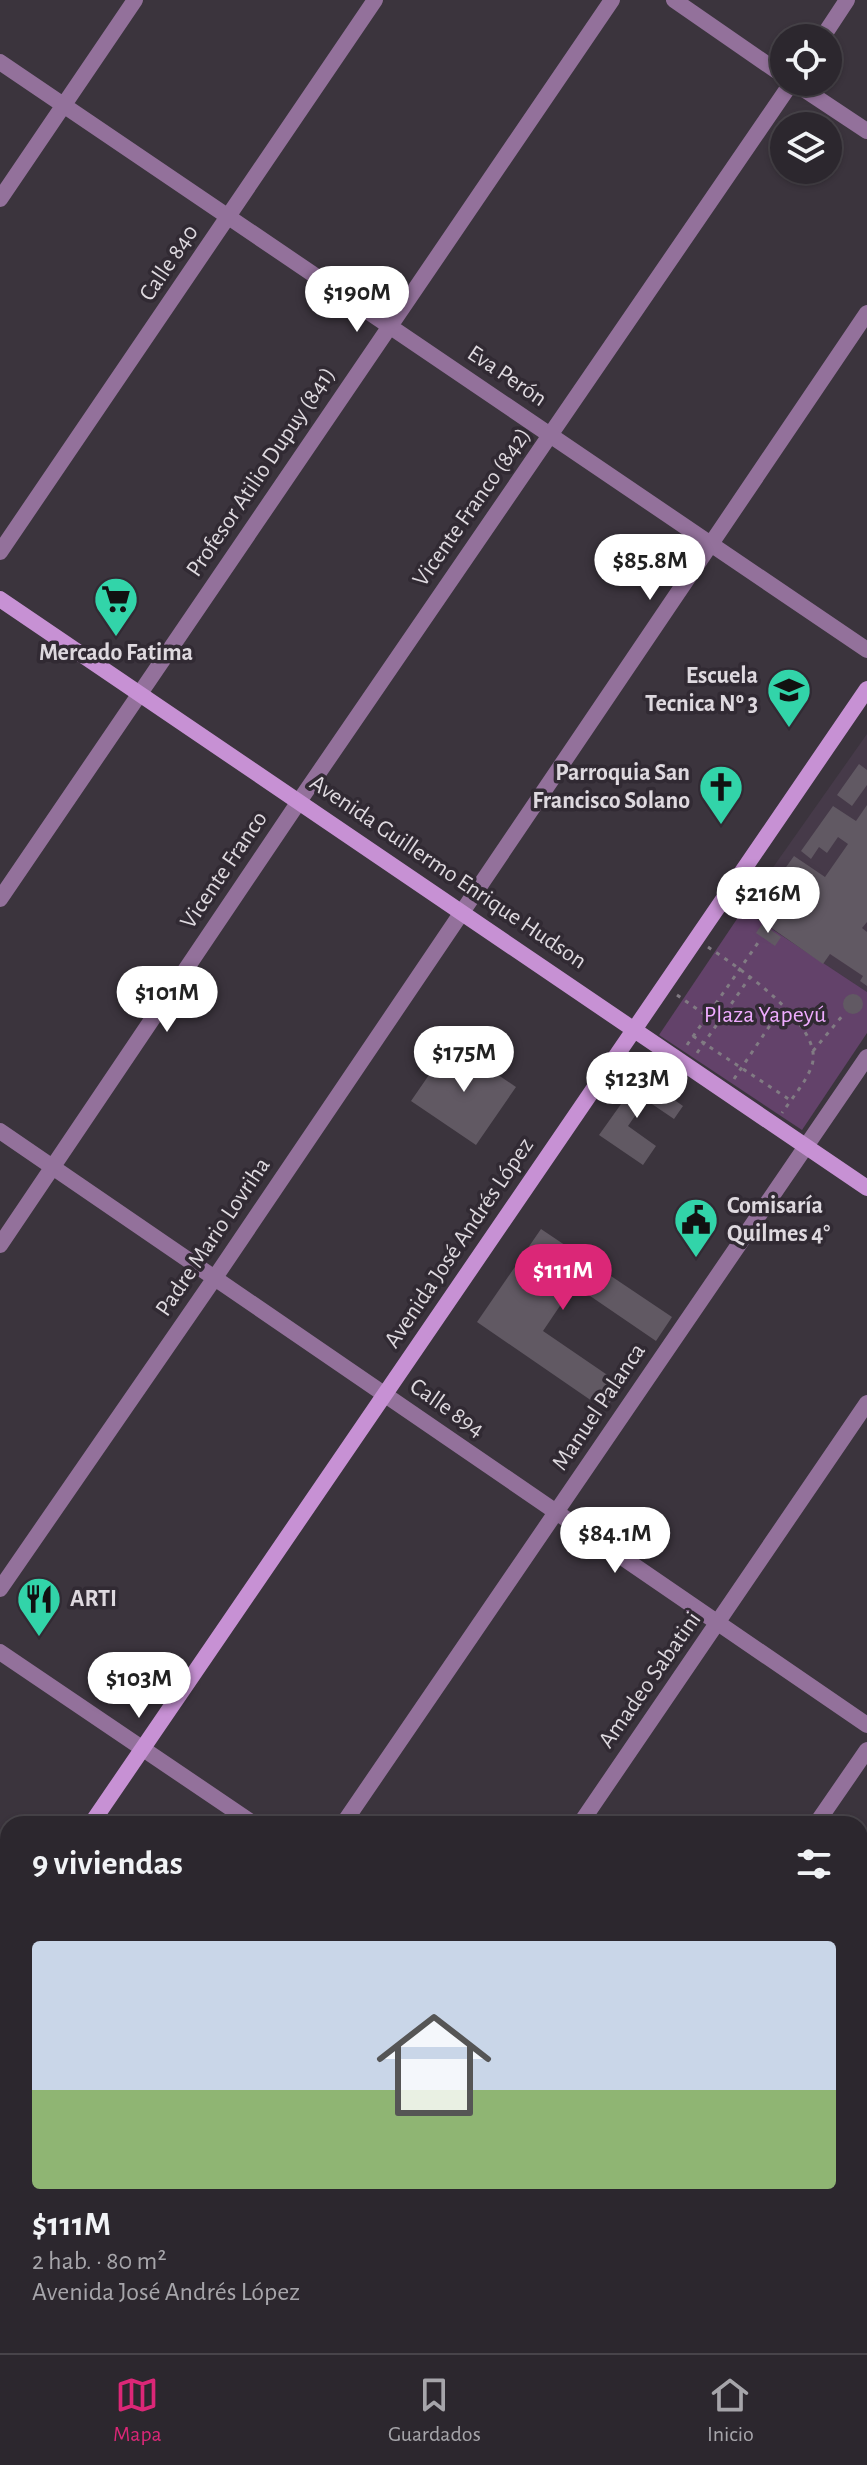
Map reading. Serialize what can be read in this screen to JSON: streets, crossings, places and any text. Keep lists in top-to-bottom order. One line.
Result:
{"streets":{"main road":["Avenida Guillermo Enrique Hudson","Avenida José Andrés López"],"street":["Calle 840","Eva Perón","Profesor Atilio Dupuy (841)","Vicente Franco (842)","Vicente Franco","Padre Mario Lovriha","Manuel Palanca","Calle 894","Amadeo Sabatini"]},"crossings":[["Calle 840","Eva Perón"],["Eva Perón","Profesor Atilio Dupuy (841)"],["Eva Perón","Vicente Franco (842)"],["Eva Perón","Padre Mario Lovriha"],["Profesor Atilio Dupuy (841)","Avenida Guillermo Enrique Hudson"],["Vicente Franco (842)","Vicente Franco"],["Vicente Franco (842)","Avenida Guillermo Enrique Hudson"],["Vicente Franco","Avenida Guillermo Enrique Hudson"],["Vicente Franco","Calle 894"],["Avenida Guillermo Enrique Hudson","Padre Mario Lovriha"],["Avenida Guillermo Enrique Hudson","Avenida José Andrés López"],["Avenida Guillermo Enrique Hudson","Manuel Palanca"],["Padre Mario Lovriha","Calle 894"],["Avenida José Andrés López","Calle 894"],["Manuel Palanca","Calle 894"],["Calle 894","Amadeo Sabatini"]],"parks":["Plaza Yapeyú"],"places":{"supermarket":["Mercado Fatima"],"school or university":["Escuela Tecnica Nº 3"],"church":["Parroquia San Francisco Solano"],"public building":["Comisaría Quilmes 4°"],"restaurant":["ARTI"]},"page":{"price":["$190M","$85.8M","$216M","$101M","$175M","$123M","$111M","$84.1M","$103M"],"heading":"9 viviendas","list":[{"name":"$111M","note":"2 hab. · 80 m² · Avenida José Andrés López"}],"tabs":["Mapa","Guardados","Inicio"]}}
